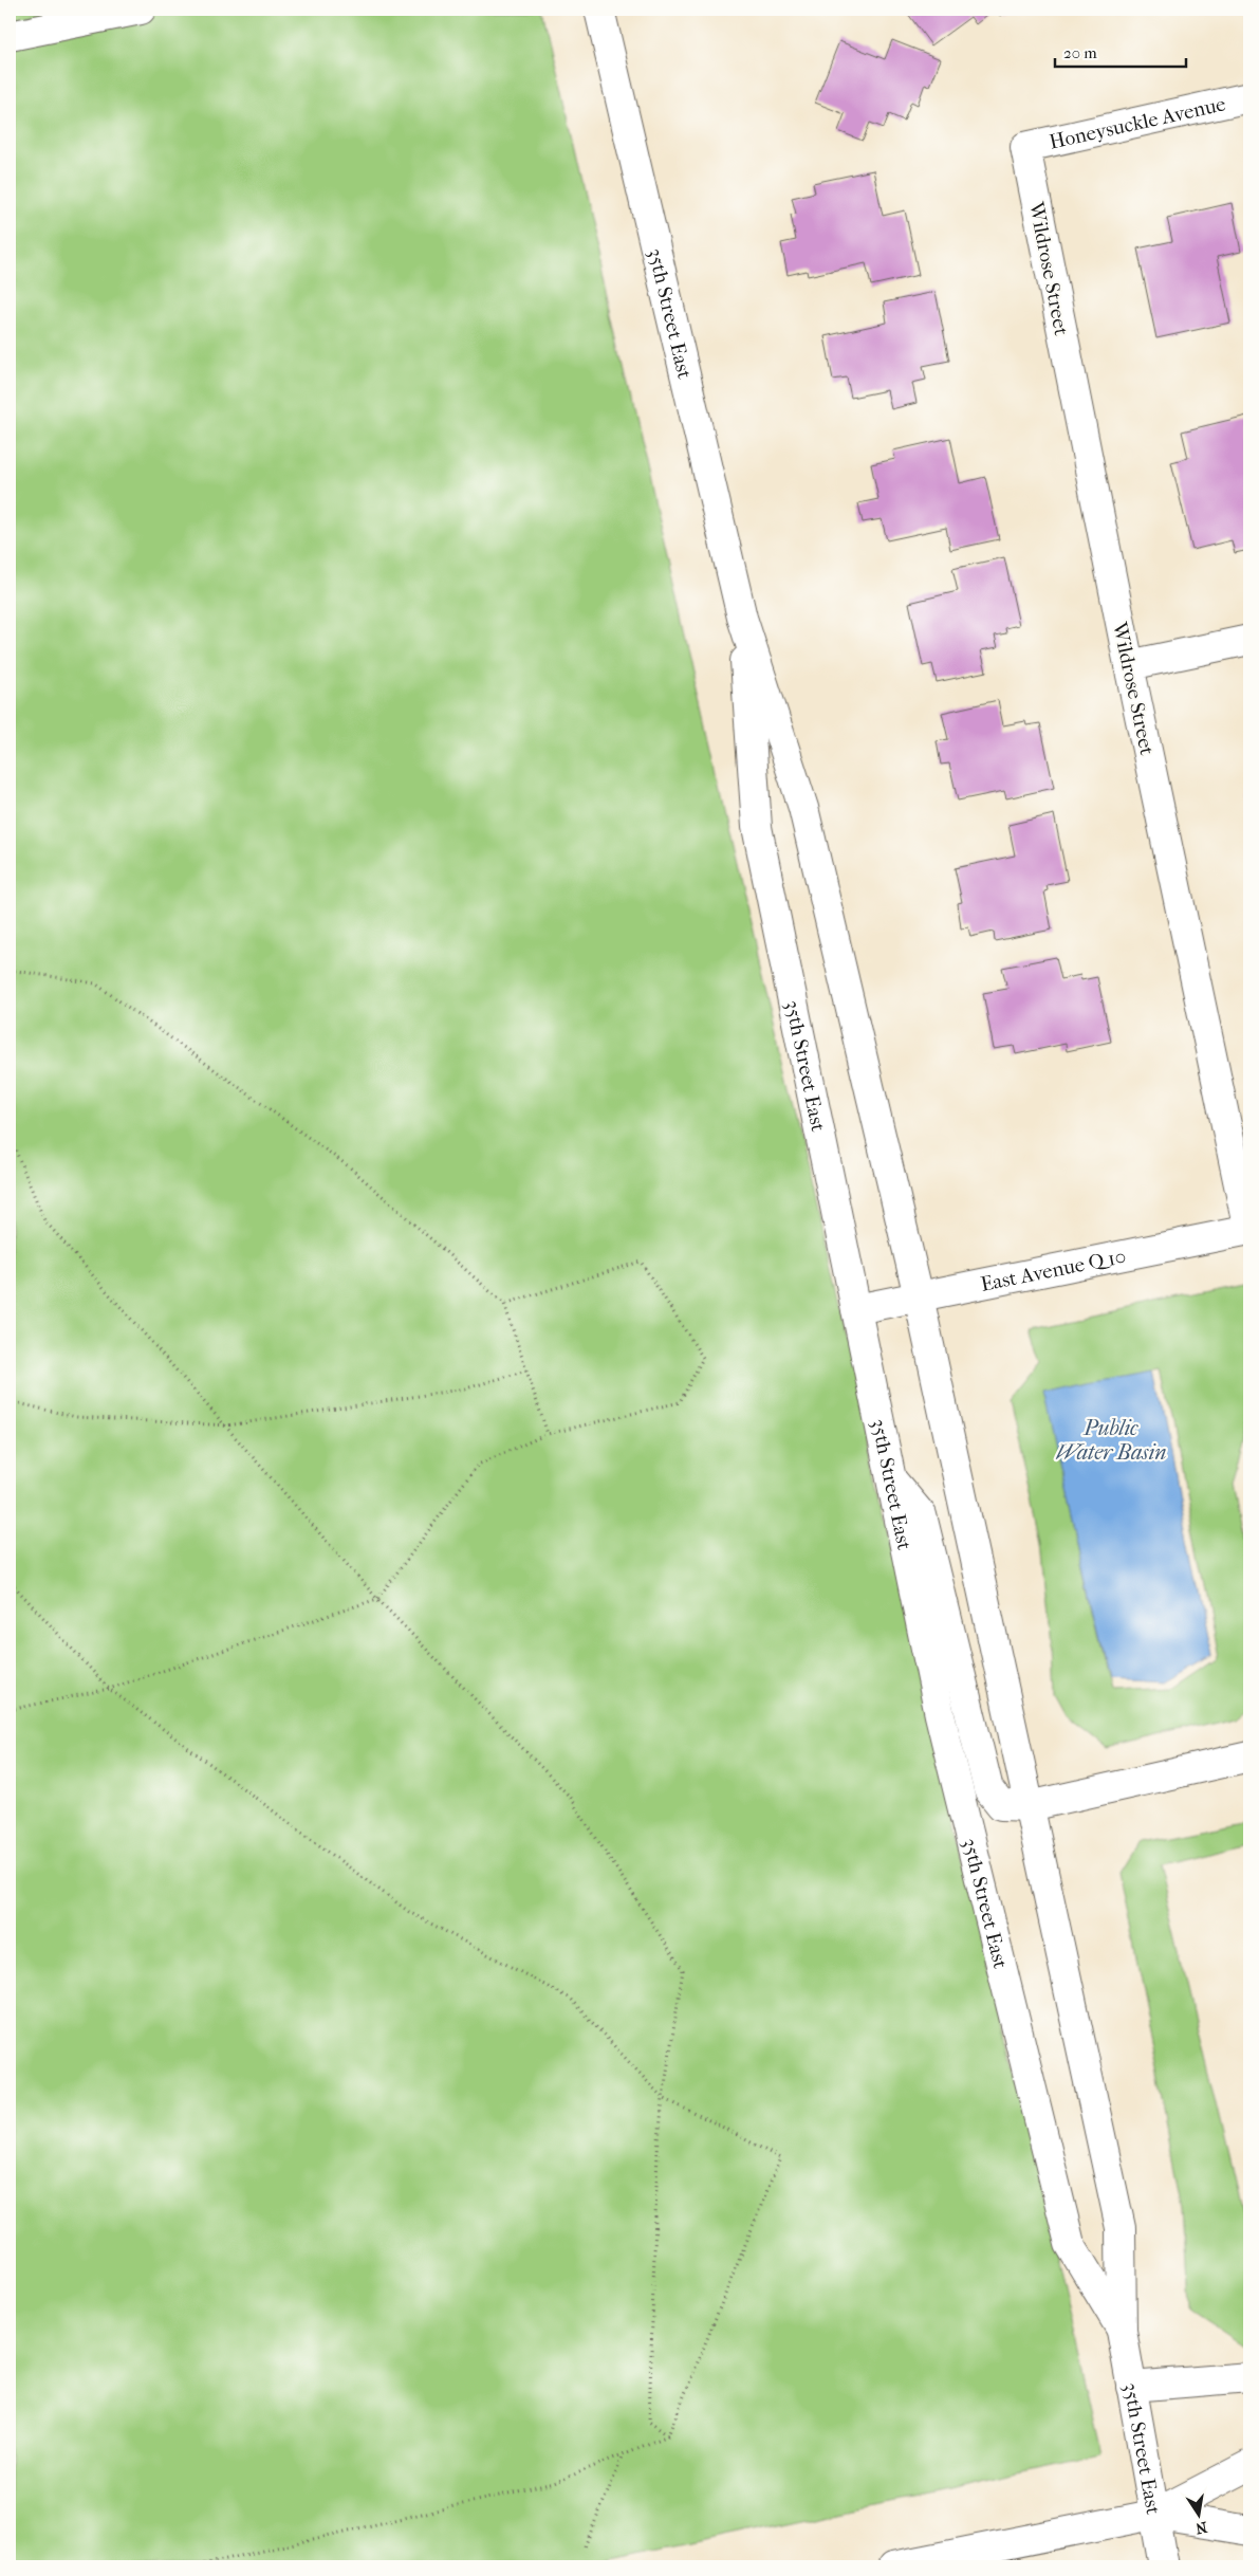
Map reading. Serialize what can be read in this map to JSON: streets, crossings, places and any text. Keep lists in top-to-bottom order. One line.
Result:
{"streets":{"main road":["Honeysuckle Avenue","Wildrose Street","35th Street East","East Avenue Q 10"]},"crossings":[["Honeysuckle Avenue","Wildrose Street"],["Wildrose Street","East Avenue Q 10"],["35th Street East","East Avenue Q 10"]],"water":["Public Water Basin"],"scale_bar":"20 m","north":"bottom"}
